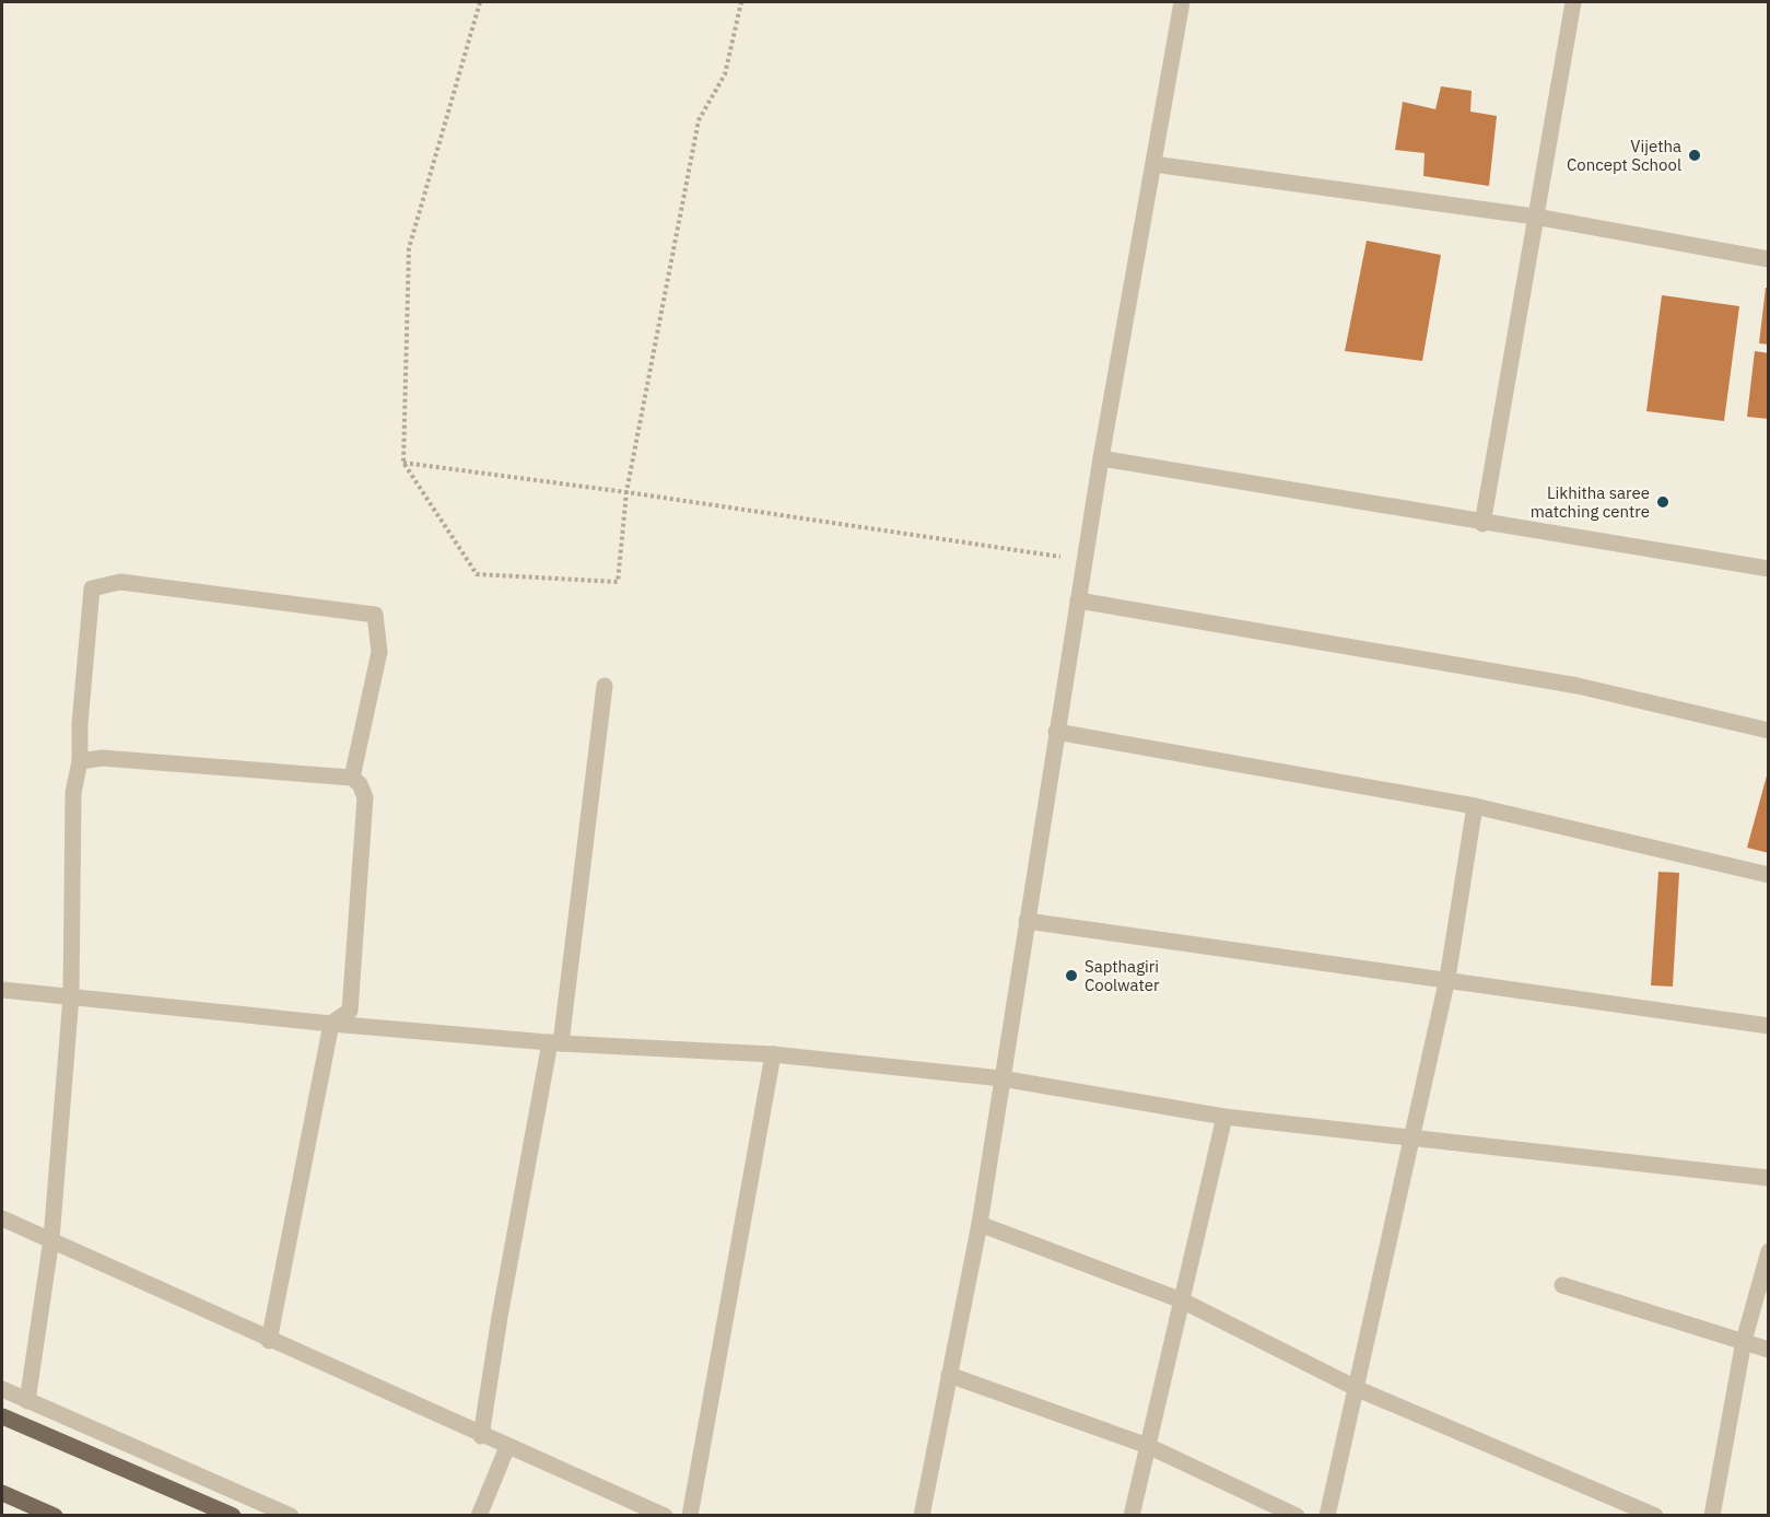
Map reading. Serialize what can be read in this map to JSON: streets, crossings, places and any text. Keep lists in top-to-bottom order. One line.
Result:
{"places":["Vijetha Concept School","Likhitha saree matching centre","Sapthagiri Coolwater"]}
